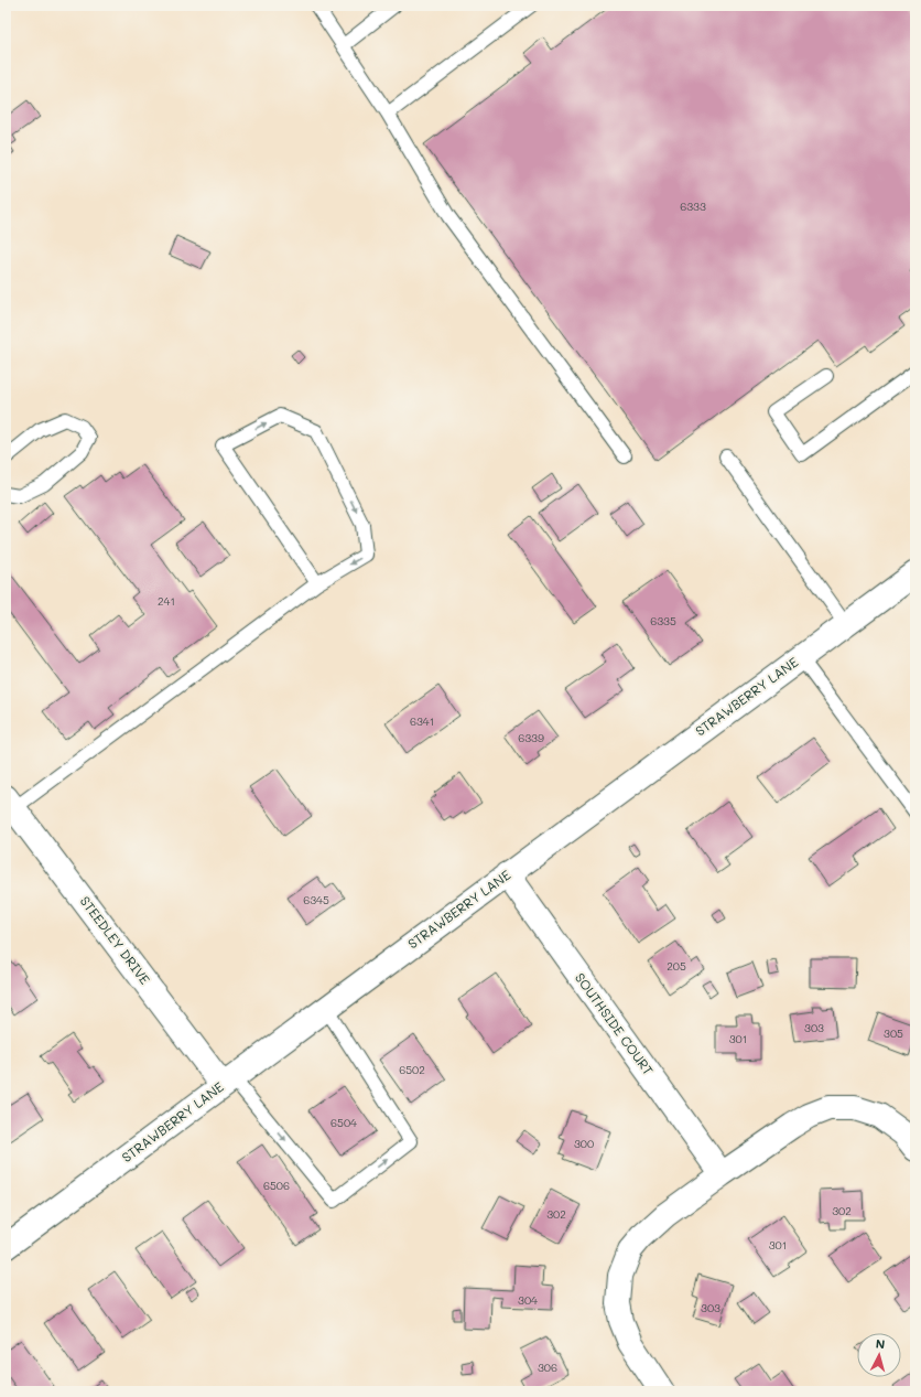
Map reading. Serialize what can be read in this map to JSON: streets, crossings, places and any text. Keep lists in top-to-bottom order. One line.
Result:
{"streets":{"street":["STRAWBERRY LANE","STEEDLEY DRIVE","SOUTHSIDE COURT"]},"crossings":[["STRAWBERRY LANE","STEEDLEY DRIVE"],["STRAWBERRY LANE","SOUTHSIDE COURT"]],"house_numbers":["6333","241","6335","6341","6339","6345","205","303","305","301","6502","6504","300","6506","302","302","301","304","303","306"],"north":"top"}
